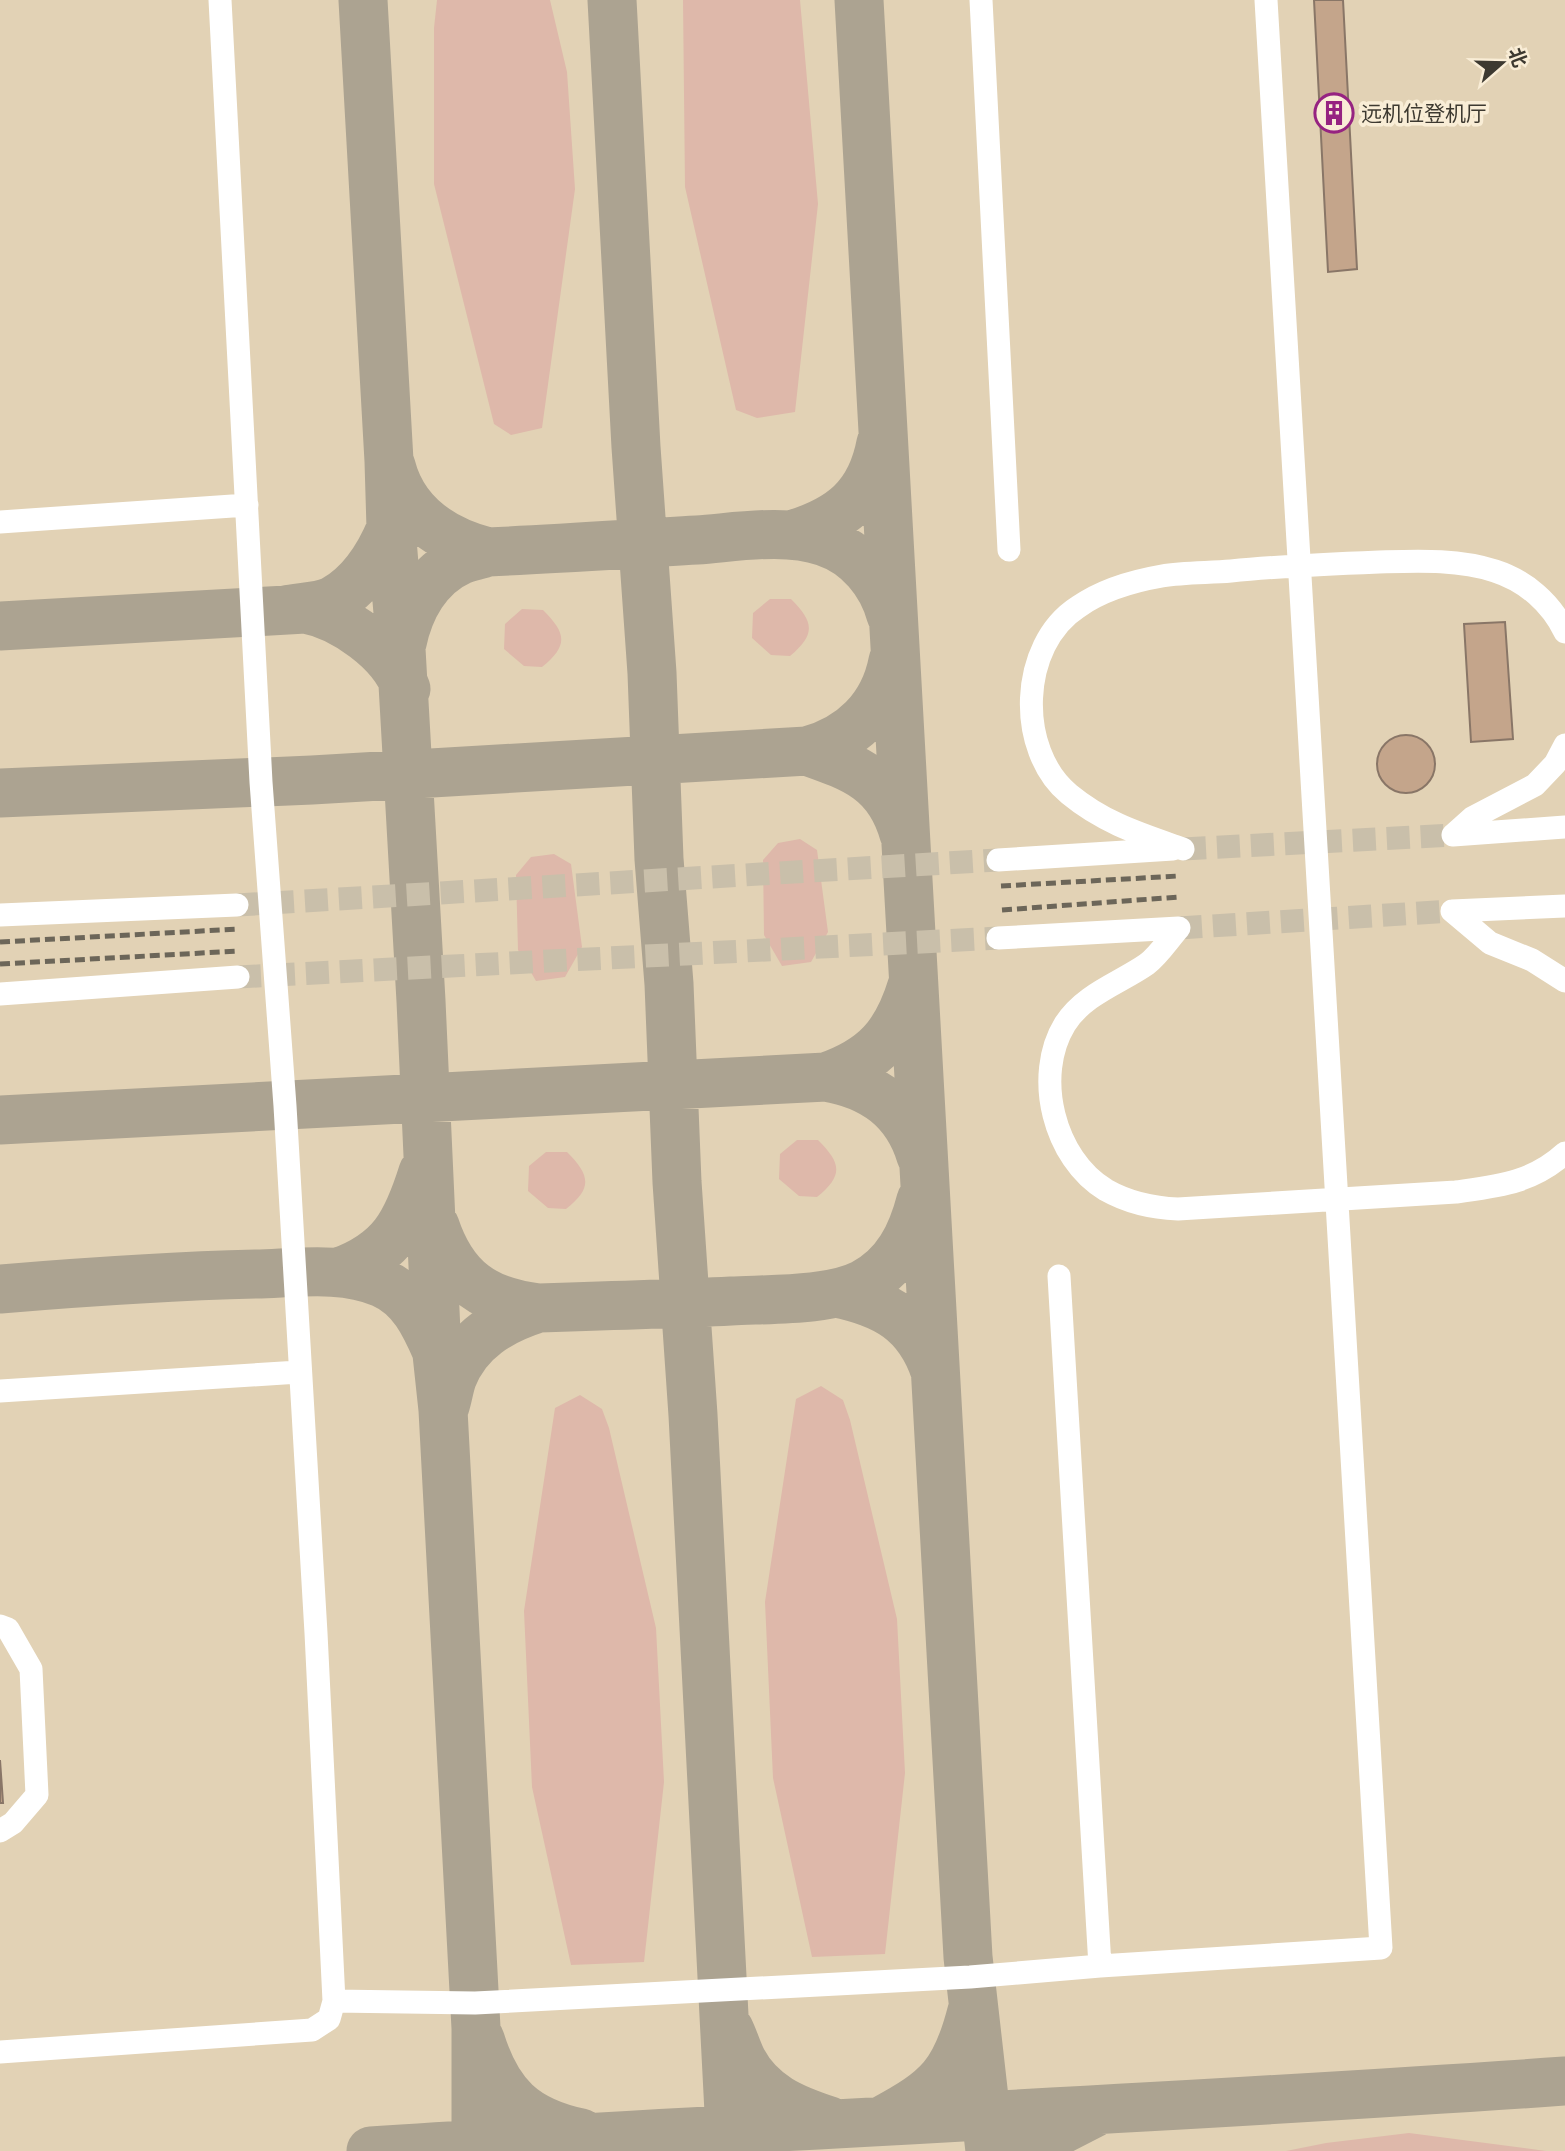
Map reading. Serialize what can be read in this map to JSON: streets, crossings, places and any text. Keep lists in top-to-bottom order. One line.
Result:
{"places":{"building":["远机位登机厅"]},"north":"right"}
